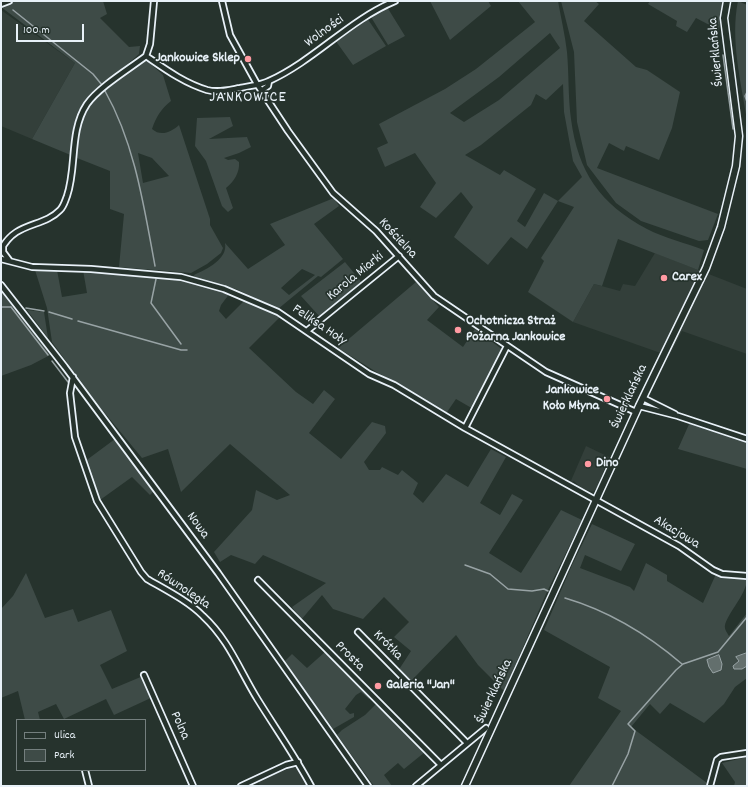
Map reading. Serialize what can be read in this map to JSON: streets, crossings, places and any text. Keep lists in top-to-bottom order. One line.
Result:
{"streets":{"main road":["Świerklańska"],"street":["Wolności","Kościelna","Karola Miarki","Feliksa Hoły","Nowa","Akacjowa","Równoległa","Krótka","Prosta","Polna"]},"crossings":[["Wolności","Kościelna"],["Świerklańska","Kościelna"],["Świerklańska","Feliksa Hoły"],["Świerklańska","Akacjowa"],["Kościelna","Karola Miarki"],["Karola Miarki","Feliksa Hoły"],["Feliksa Hoły","Akacjowa"],["Nowa","Równoległa"]],"districts":["JANKOWICE"],"places":["Jankowice Sklep","Carex","Ochotnicza Straż Pożarna Jankowice","Jankowice Koło Młyna","Dino","Galeria \"Jan\""],"legend":["Ulica","Park"],"scale_bar":"100 m"}
